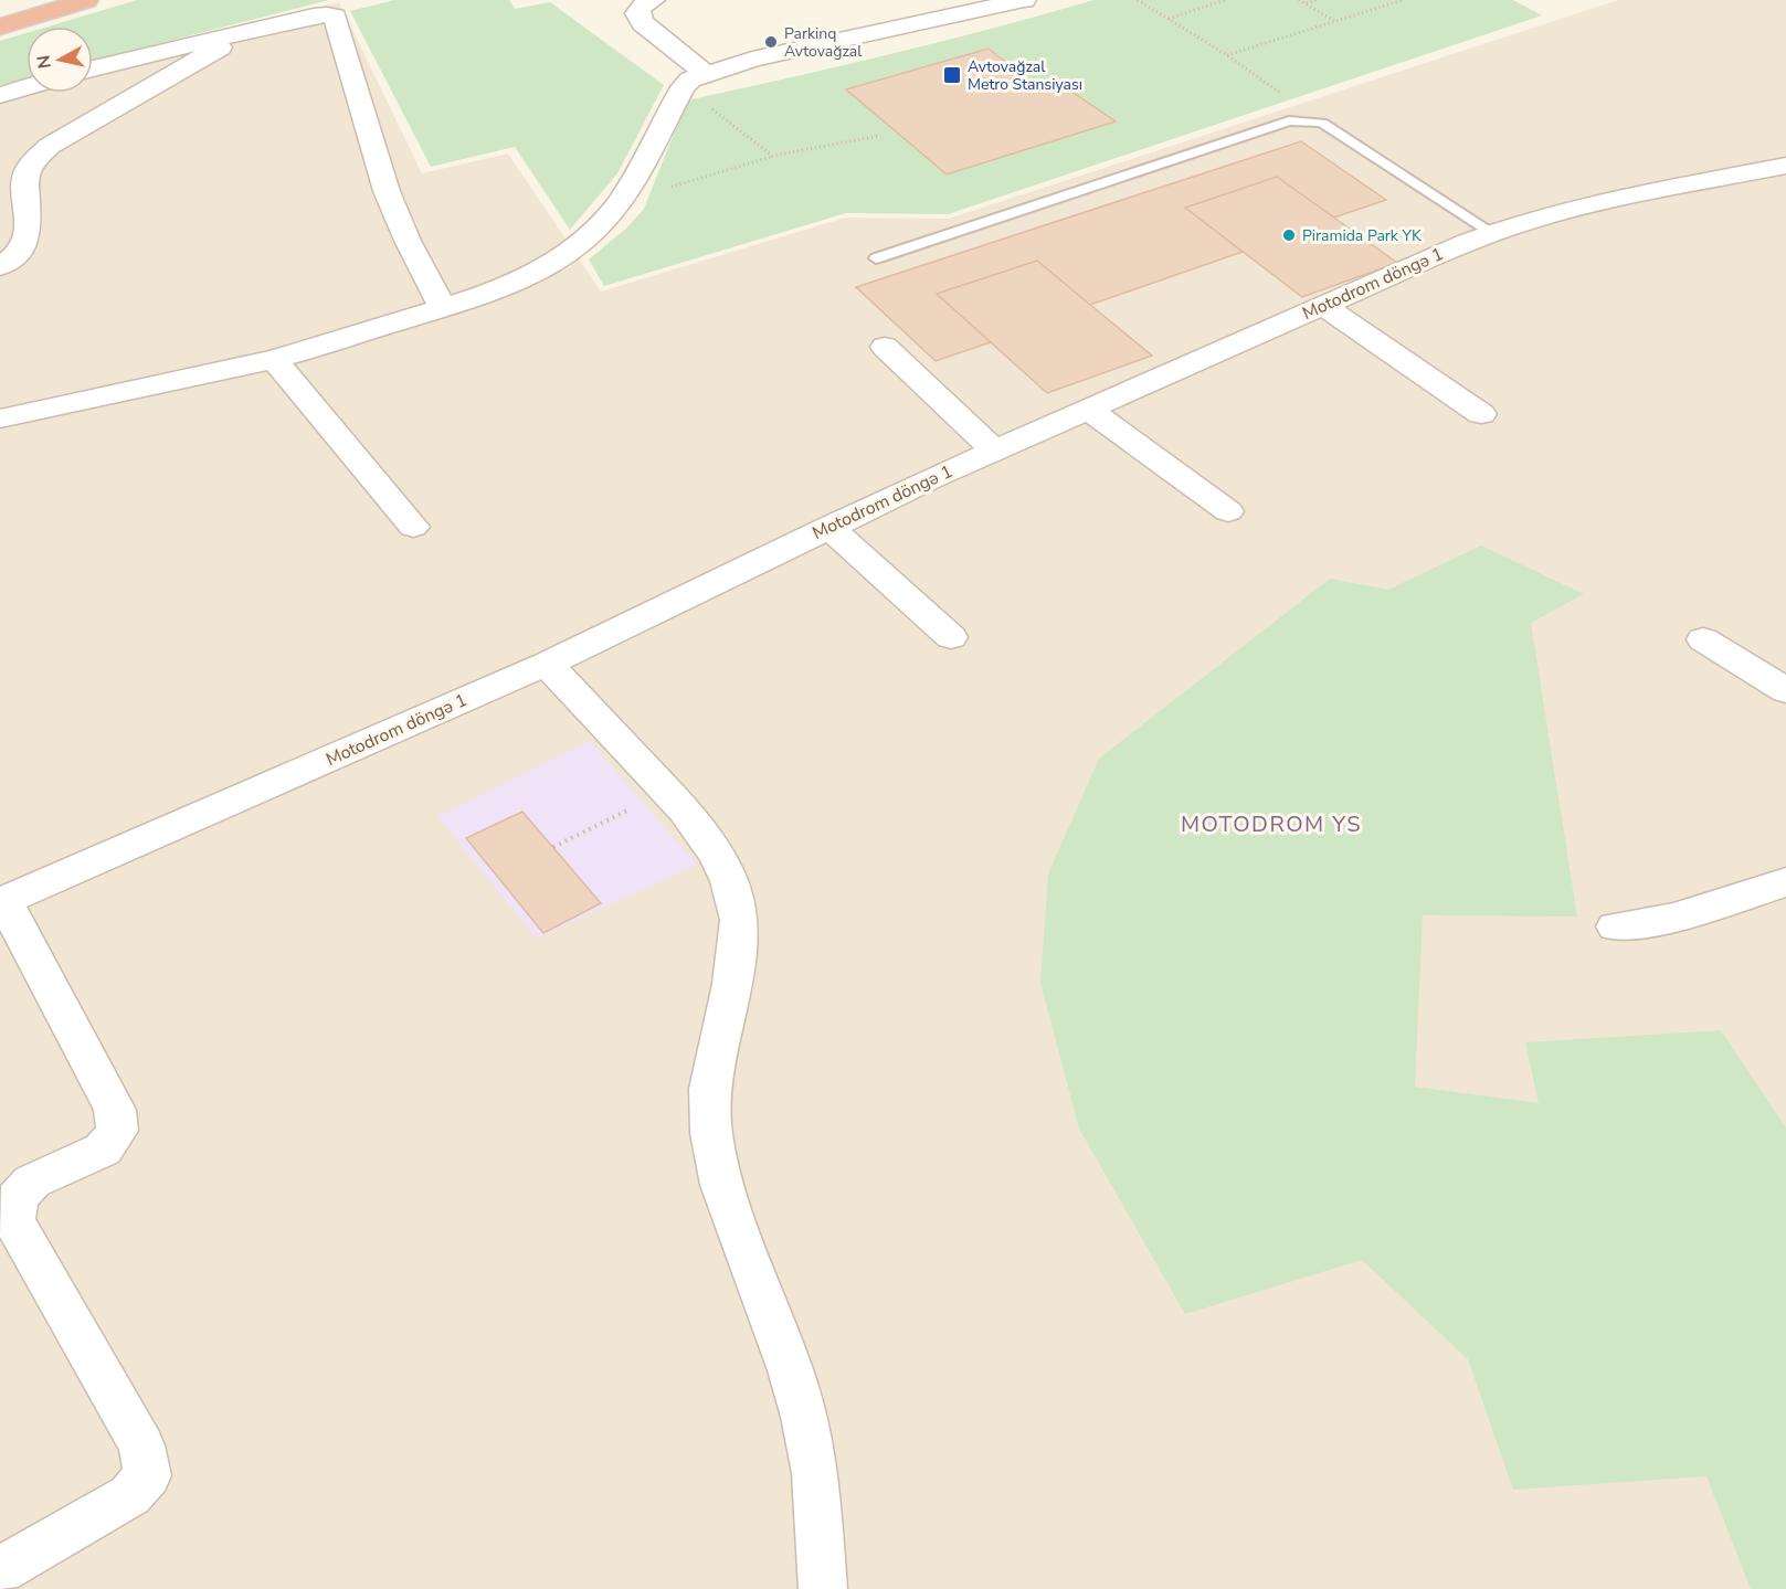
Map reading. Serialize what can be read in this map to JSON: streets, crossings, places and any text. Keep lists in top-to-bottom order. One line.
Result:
{"streets":{"street":["Motodrom döngə 1"]},"districts":["MOTODROM YS"],"places":{"other":["Parkinq Avtovağzal","Piramida Park YK"],"transit":["Avtovağzal Metro Stansiyası"]},"north":"left"}
